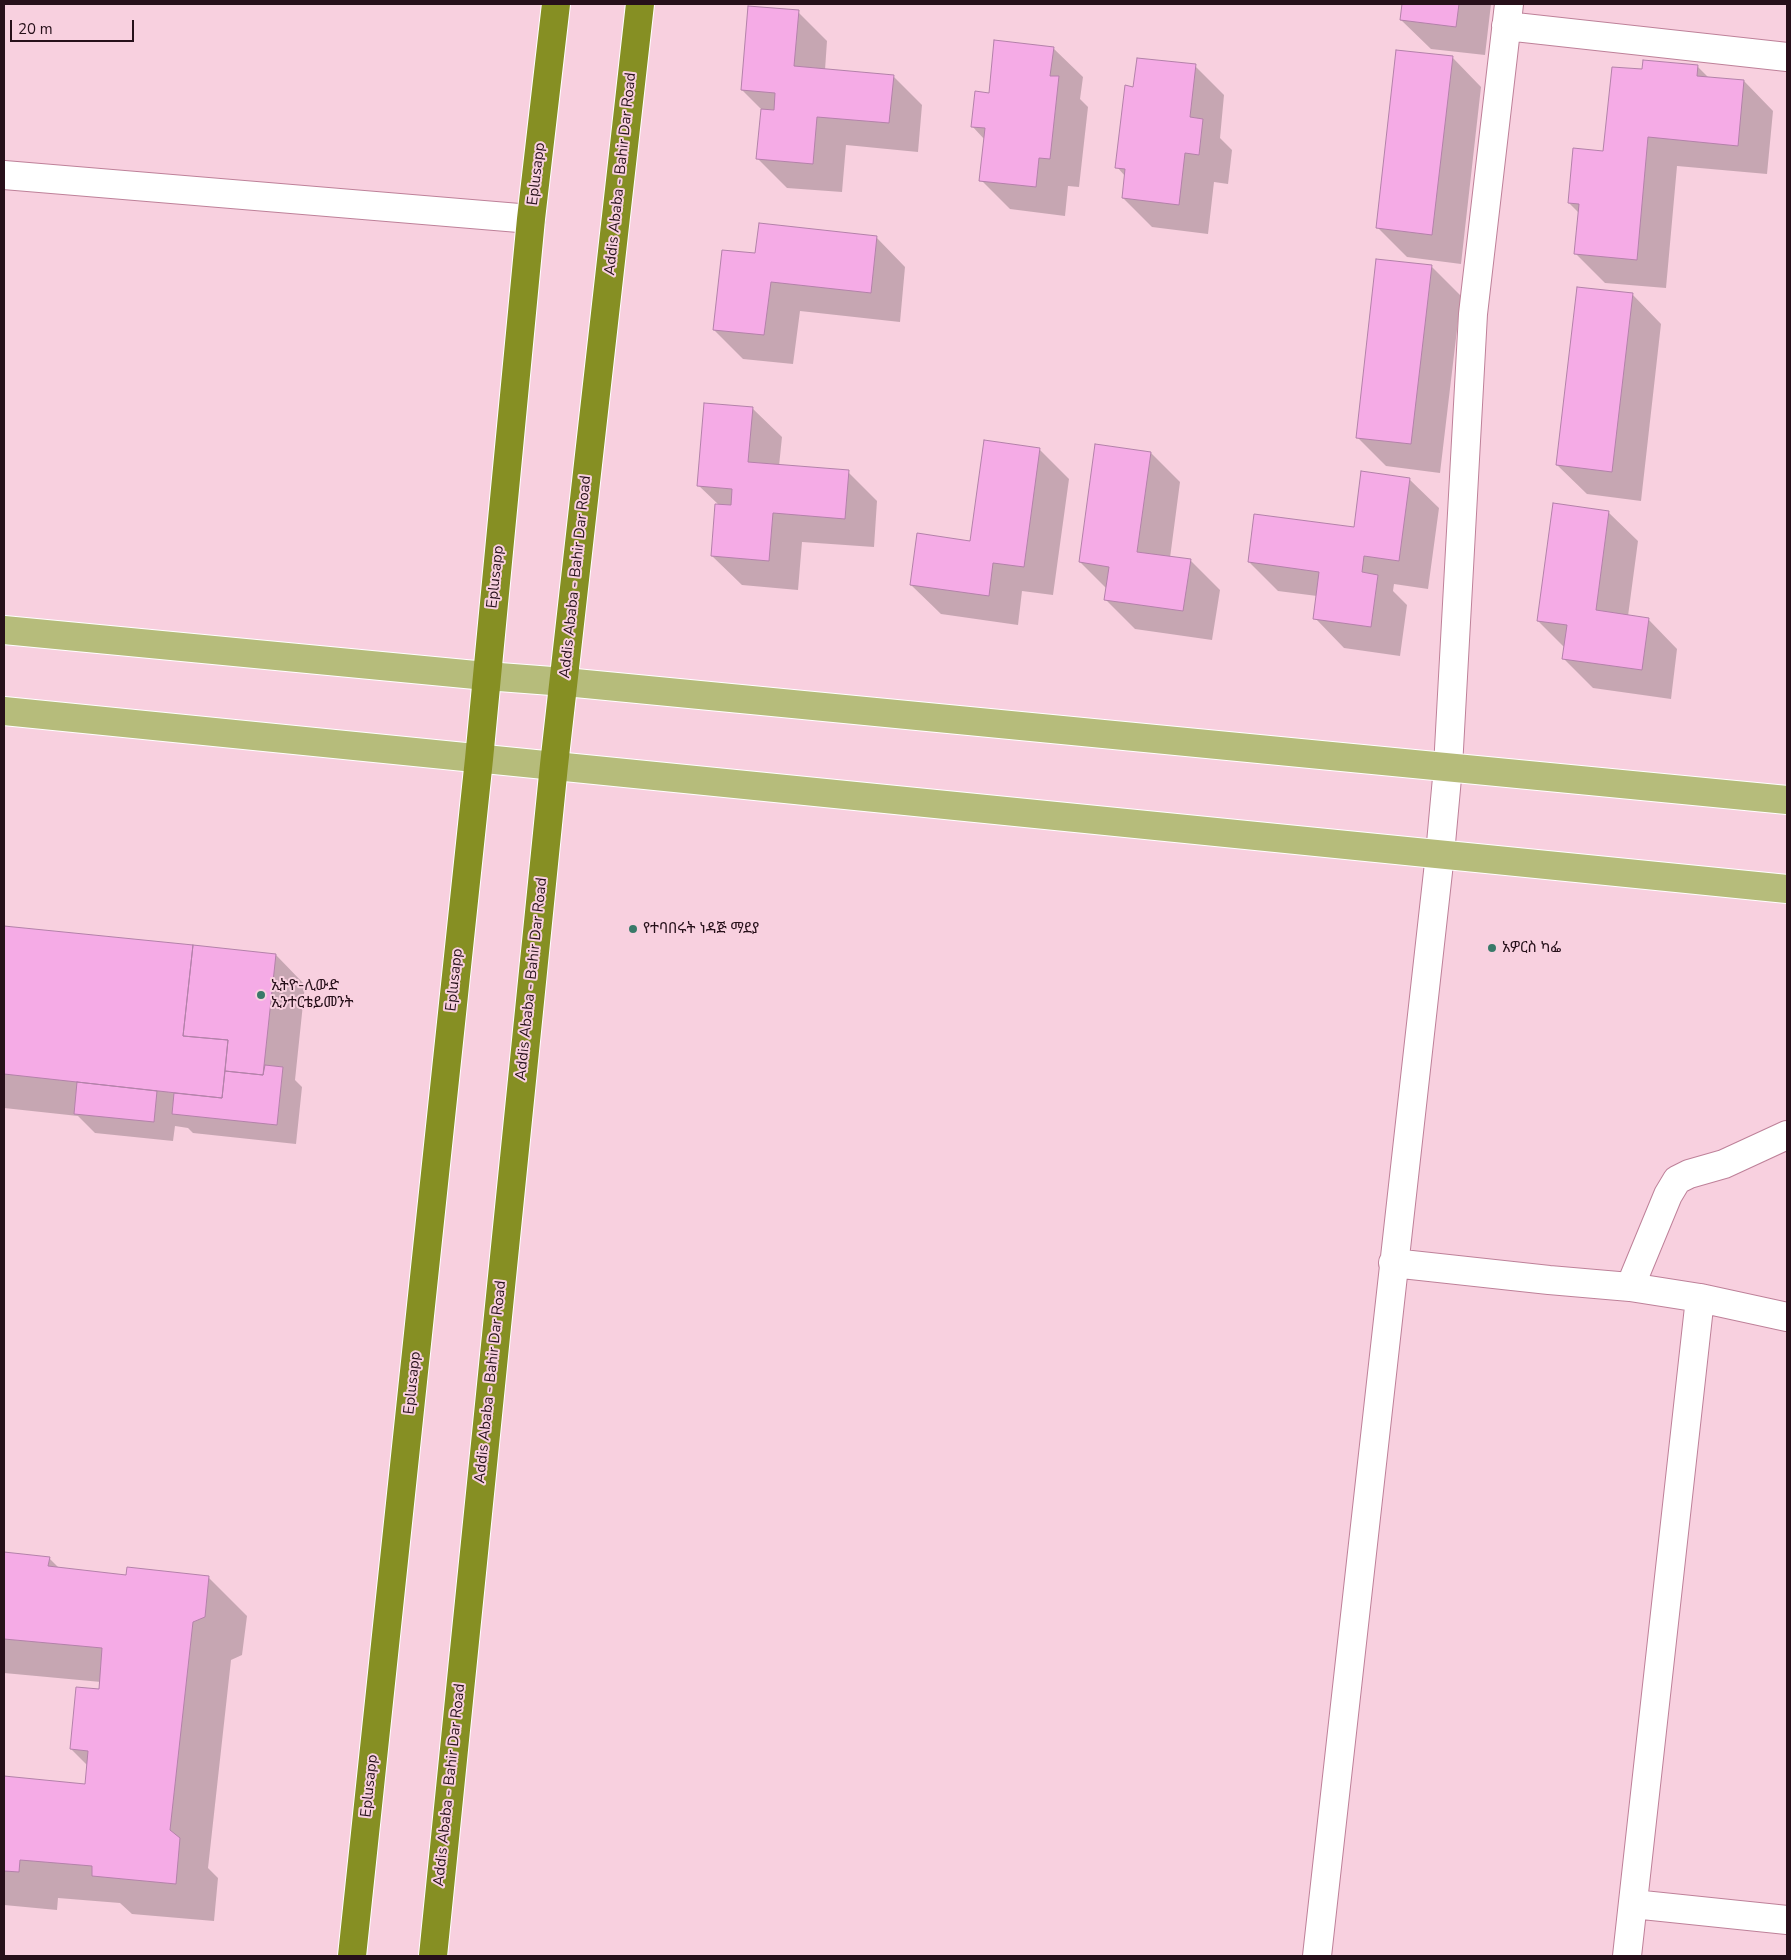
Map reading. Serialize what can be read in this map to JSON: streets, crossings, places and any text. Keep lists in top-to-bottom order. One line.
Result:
{"streets":{"highway":["Eplusapp","Addis Ababa - Bahir Dar Road"]},"places":["የተባበሩት ነዳጅ ማደያ","አዎርስ ካፌ","ኢትዮ-ሊውድ ኢንተርቴይመንት"],"scale_bar":"20 m"}
